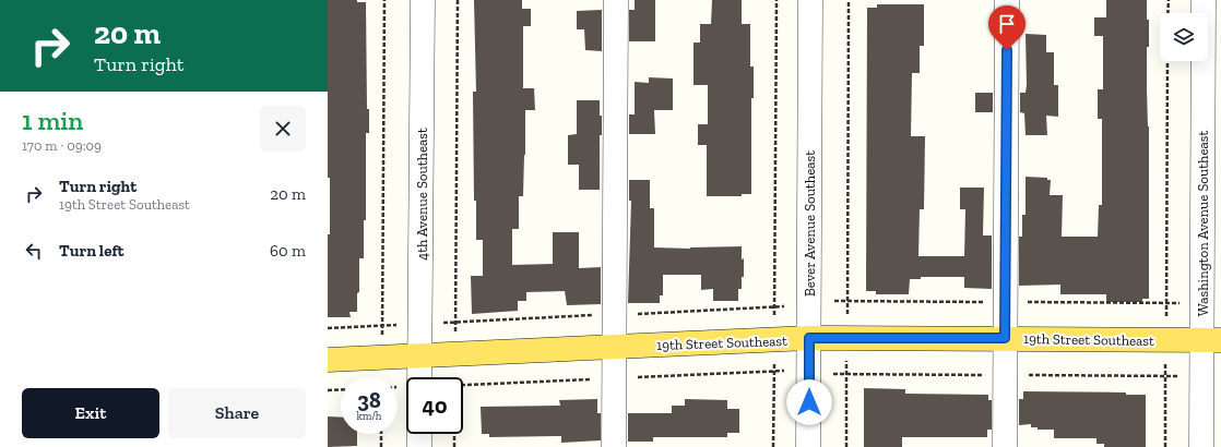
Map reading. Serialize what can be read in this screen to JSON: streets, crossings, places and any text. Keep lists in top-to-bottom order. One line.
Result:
{"streets":{"main road":["19th Street Southeast"],"street":["4th Avenue Southeast","Bever Avenue Southeast","Washington Avenue Southeast"]},"crossings":[["4th Avenue Southeast","19th Street Southeast"],["Bever Avenue Southeast","19th Street Southeast"],["Washington Avenue Southeast","19th Street Southeast"]],"page":{"turn":["20 m","Turn right"],"heading":["1 min","170 m · 09:09"],"list":[{"name":"Turn right","note":"19th Street Southeast","value":"20 m"},{"name":"Turn left","value":"60 m"}],"speed":"38 km/h","limit":"40","buttons":["Exit","Share"]}}
